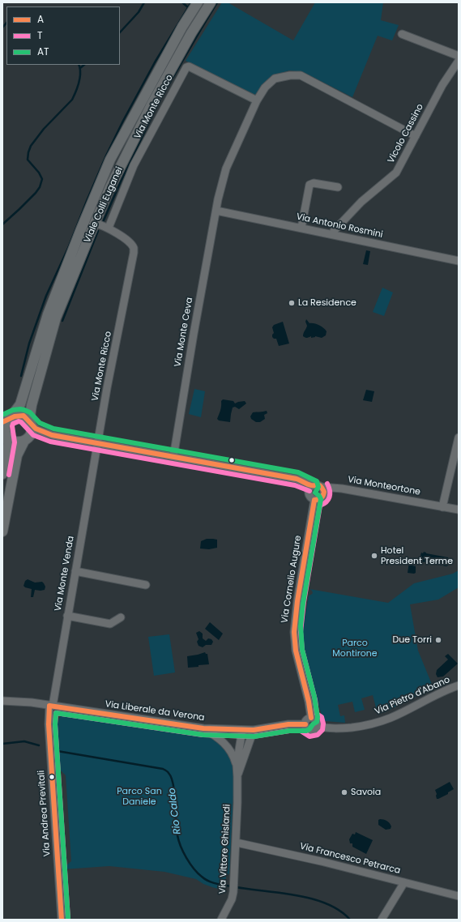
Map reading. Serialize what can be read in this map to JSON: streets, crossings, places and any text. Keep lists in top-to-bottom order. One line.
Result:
{"streets":{"main road":["Viale Colli Euganei"],"street":["Via Monte Ricco","Vicolo Cassino","Via Antonio Rosmini","Via Monte Ceva","Via Monteortone","Via Monte Venda","Via Cornelio Augure","Via Pietro d'Abano","Via Liberale da Verona","Via Andrea Previtali","Via Vittore Ghislandi","Via Francesco Petrarca"]},"crossings":[["Via Monte Ricco","Viale Colli Euganei"],["Via Monte Ricco","Via Monte Ceva"],["Via Monte Ricco","Via Monteortone"],["Via Monte Ricco","Via Monte Venda"],["Vicolo Cassino","Via Antonio Rosmini"],["Vicolo Cassino","Via Monte Ceva"],["Via Antonio Rosmini","Via Monte Ceva"],["Via Monte Ceva","Via Monteortone"],["Via Monteortone","Via Monte Venda"],["Via Monteortone","Via Cornelio Augure"],["Via Monte Venda","Via Liberale da Verona"],["Via Monte Venda","Via Andrea Previtali"],["Via Cornelio Augure","Via Pietro d'Abano"],["Via Cornelio Augure","Via Liberale da Verona"],["Via Pietro d'Abano","Via Liberale da Verona"],["Via Liberale da Verona","Via Andrea Previtali"],["Via Liberale da Verona","Via Vittore Ghislandi"],["Via Vittore Ghislandi","Via Francesco Petrarca"]],"water":["Rio Caldo"],"parks":["Parco Montirone","Parco San Daniele"],"places":["La Residence","Hotel President Terme","Due Torri","Savoia"],"lines":["transit line AT","transit line A","transit line T"],"legend":["A","T","AT"]}
